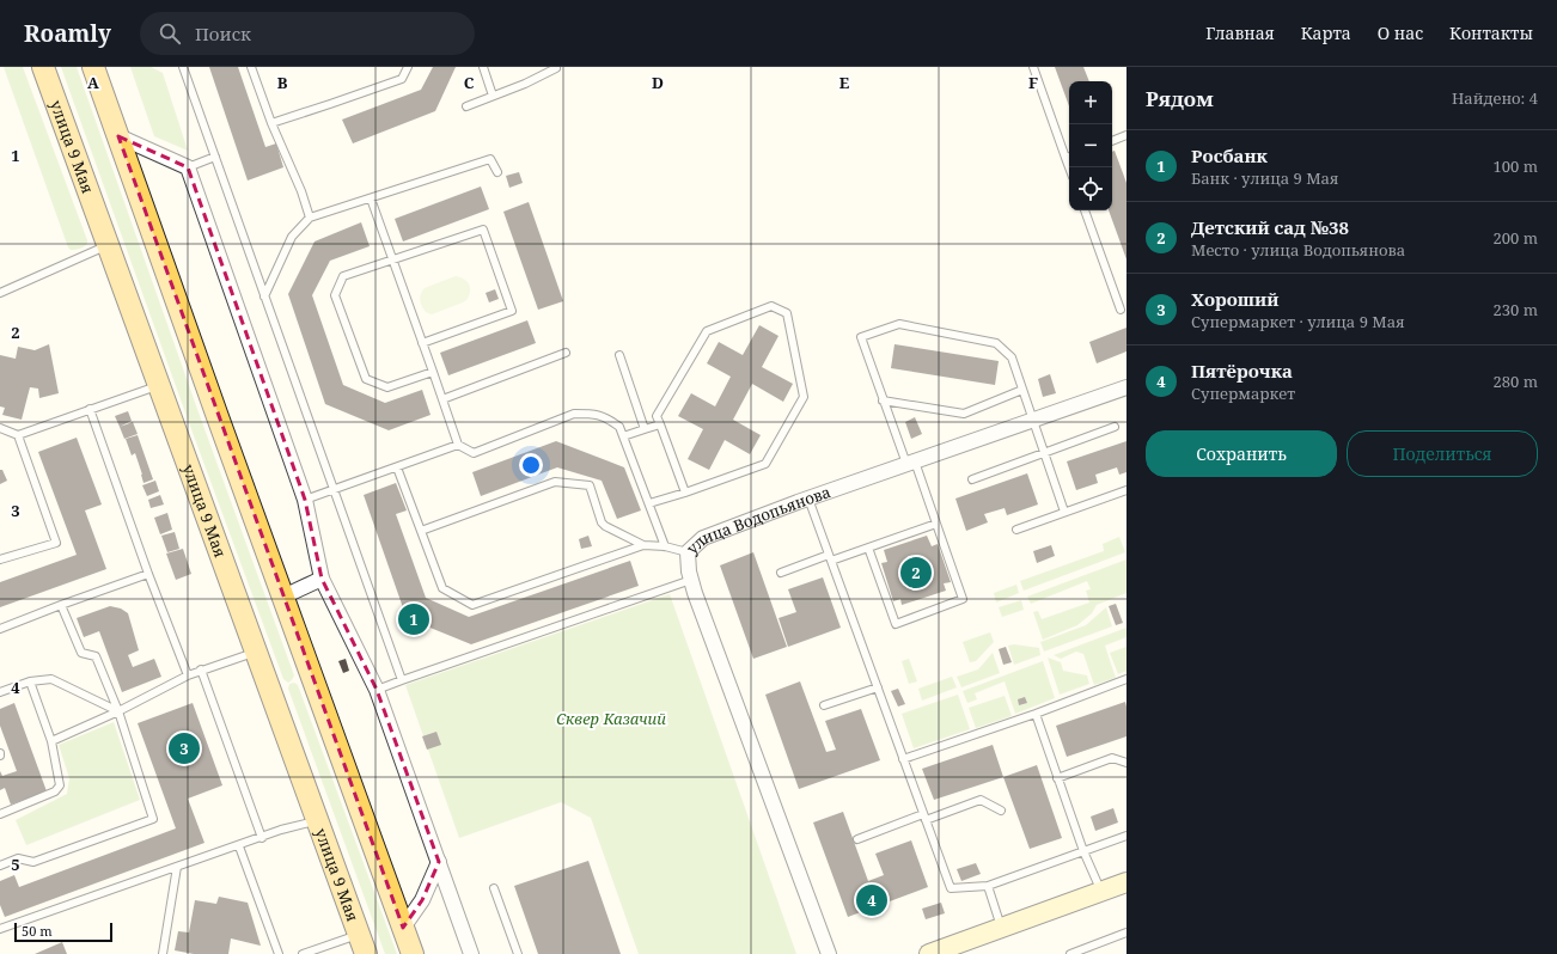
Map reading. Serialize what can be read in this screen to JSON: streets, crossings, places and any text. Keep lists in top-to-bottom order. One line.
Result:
{"streets":{"main road":["улица 9 Мая"],"street":["улица Водопьянова"]},"parks":["Сквер Казачий"],"scale_bar":"50 m","page":{"header":"Roamly","search":"Поиск","nav":["Главная","Карта","О нас","Контакты"],"heading":["Рядом","Найдено: 4"],"map_buttons":["+","−"],"list":[{"mark":"1","name":"Росбанк","note":"Банк · улица 9 Мая","value":"100 m"},{"mark":"2","name":"Детский сад №38","note":"Место · улица Водопьянова","value":"200 m"},{"mark":"3","name":"Хороший","note":"Супермаркет · улица 9 Мая","value":"230 m"},{"mark":"4","name":"Пятёрочка","note":"Супермаркет","value":"280 m"}],"buttons":["Сохранить","Поделиться"],"pins":["2","1","3","4"],"scale":"50 m"},"grid":{"columns":["A","B","C","D","E","F"],"rows":["1","2","3","4","5"]}}
